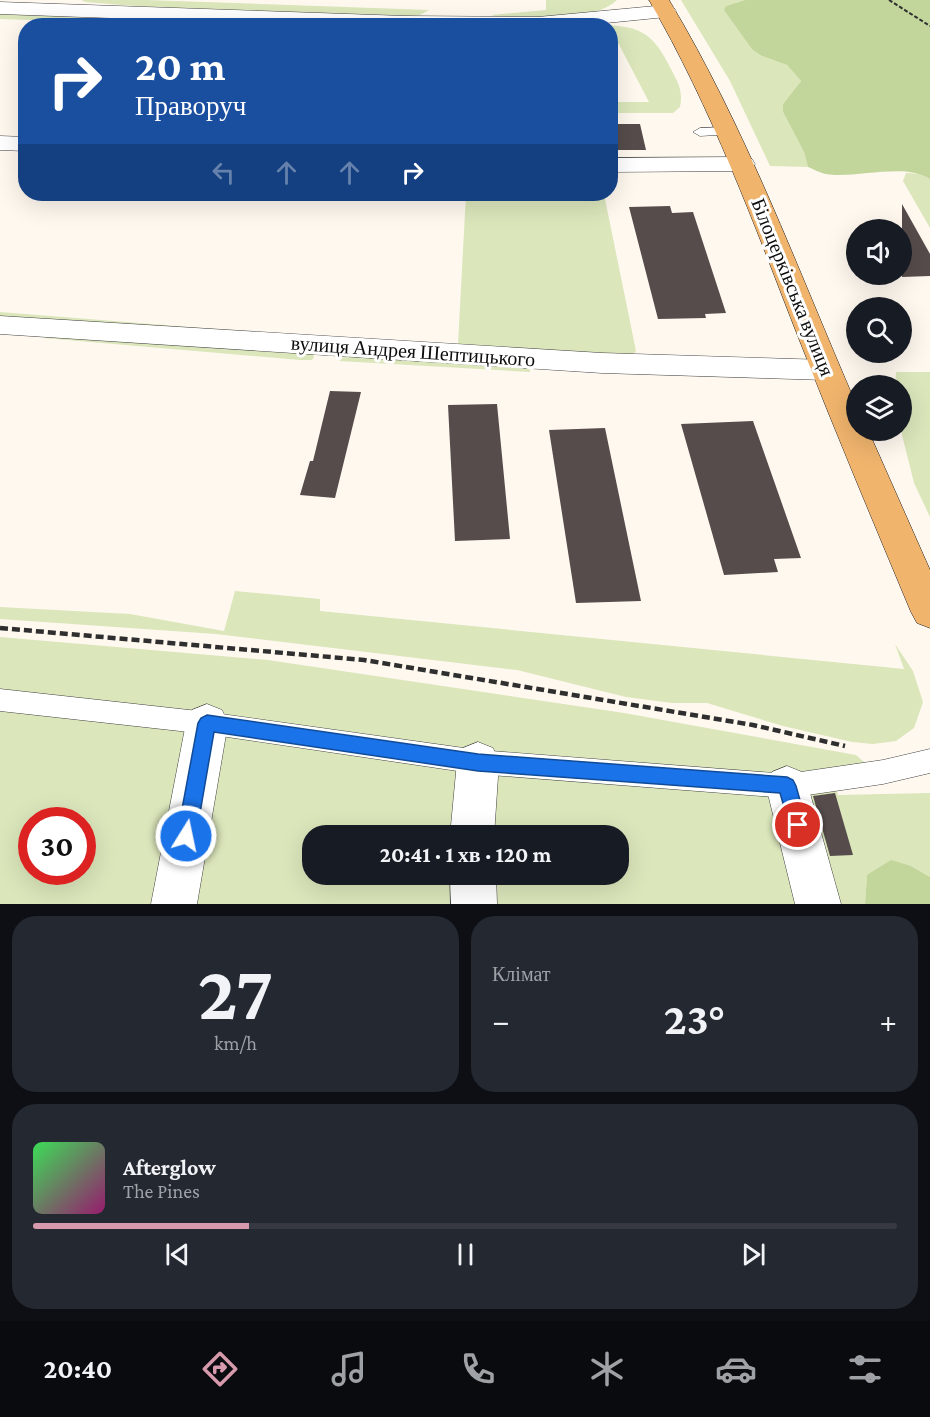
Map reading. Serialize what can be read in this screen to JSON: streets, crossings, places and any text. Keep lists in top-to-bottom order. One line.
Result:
{"streets":{"main road":["Білоцерківська вулиця"],"street":["вулиця Андрея Шептицького"]},"crossings":[["Білоцерківська вулиця","вулиця Андрея Шептицького"]],"page":{"turn":["20 m","Праворуч"],"limit":"30","trip":"20:41 · 1 хв · 120 m","tile":[["27","km/h"],"Клімат"],"heat":["−","23°","+"],"song":["Afterglow","The Pines"],"tabs":"20:40"}}
